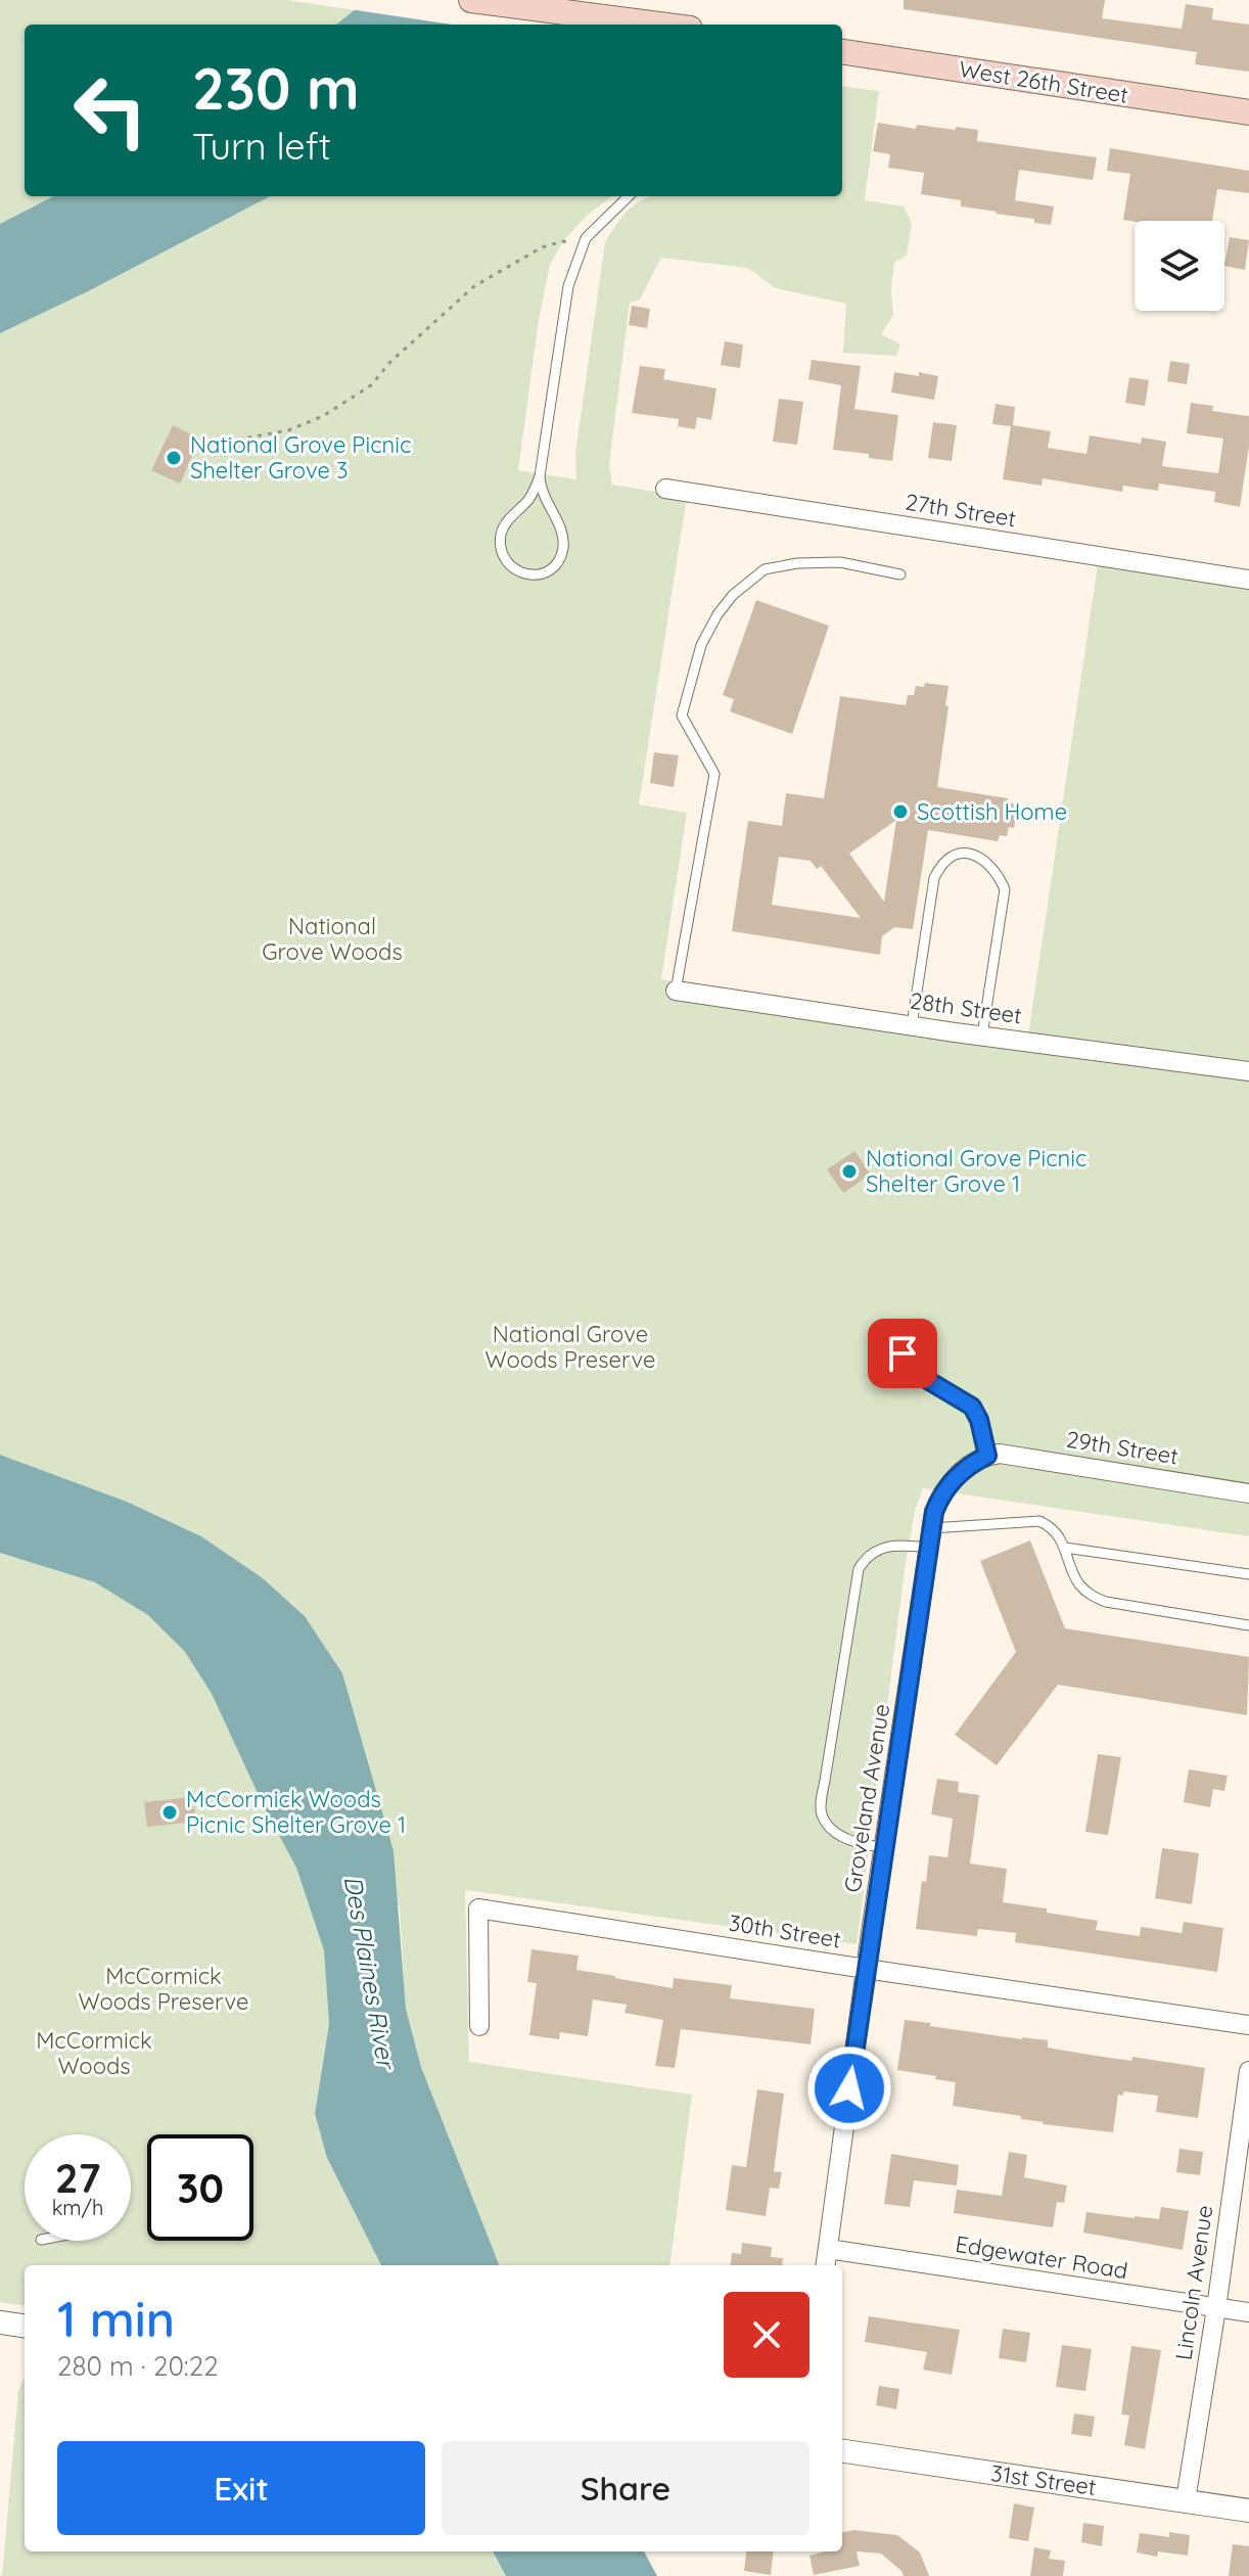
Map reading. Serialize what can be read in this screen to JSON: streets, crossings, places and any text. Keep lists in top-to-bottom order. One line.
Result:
{"streets":{"main road":["West 26th Street"],"street":["27th Street","28th Street","29th Street","Groveland Avenue","30th Street","Edgewater Road","Lincoln Avenue","31st Street"]},"crossings":[["29th Street","Groveland Avenue"],["Groveland Avenue","30th Street"],["Groveland Avenue","Edgewater Road"],["Edgewater Road","Lincoln Avenue"],["Lincoln Avenue","31st Street"]],"water":["Des Plaines River"],"parks":["National Grove Woods","National Grove Woods Preserve","McCormick Woods Preserve","McCormick Woods"],"places":["National Grove Picnic Shelter Grove 3","Scottish Home","National Grove Picnic Shelter Grove 1","McCormick Woods Picnic Shelter Grove 1"],"page":{"turn":["230 m","Turn left"],"speed":"27 km/h","limit":"30","heading":["1 min","280 m · 20:22"],"buttons":["Exit","Share"]}}
